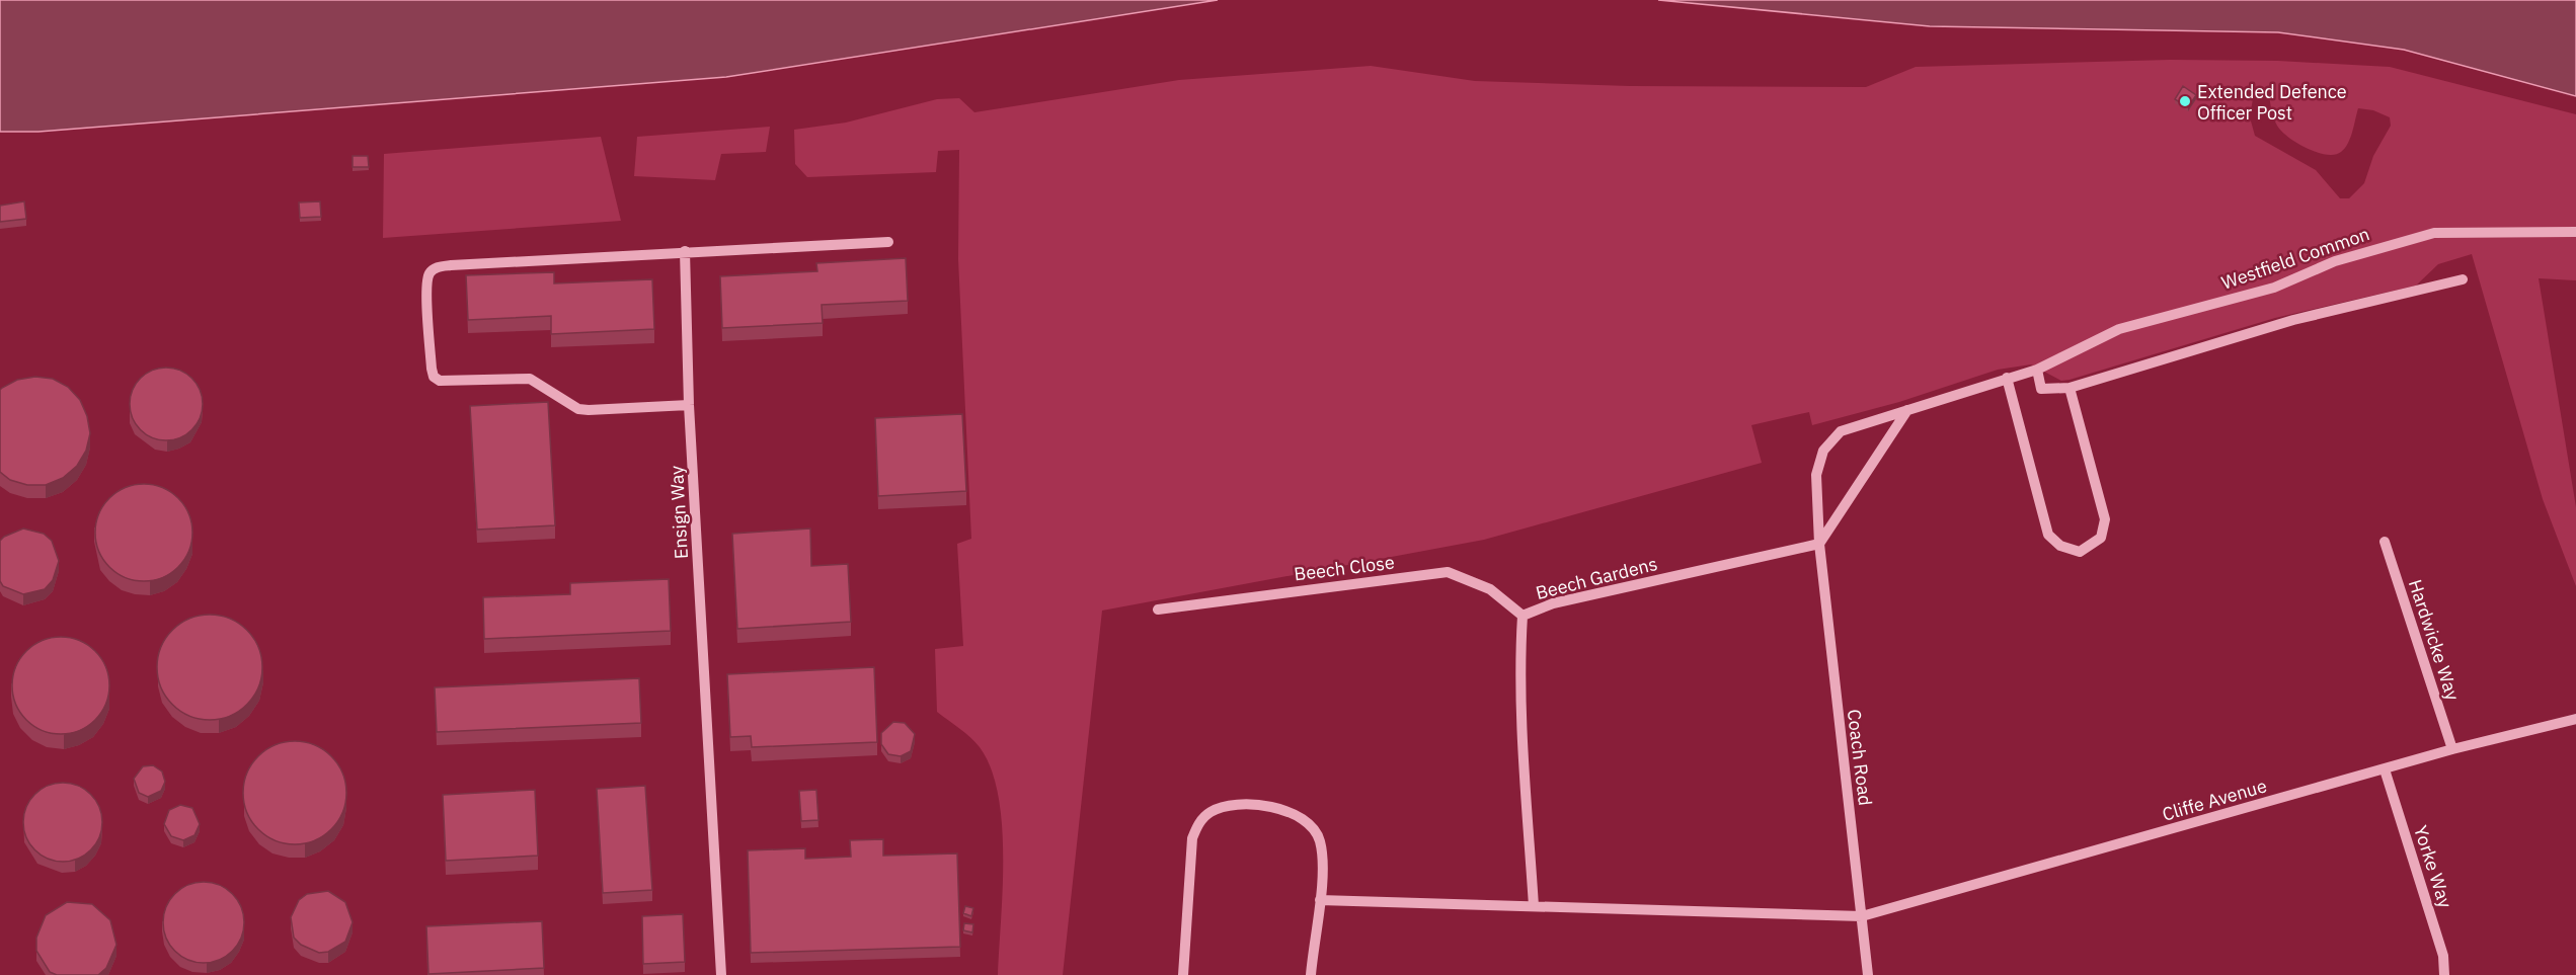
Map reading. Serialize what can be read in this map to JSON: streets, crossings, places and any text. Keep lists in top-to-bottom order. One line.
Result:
{"streets":{"street":["Westfield Common","Ensign Way","Beech Close","Beech Gardens","Hardwicke Way","Coach Road","Cliffe Avenue","Yorke Way"]},"crossings":[["Westfield Common","Coach Road"],["Beech Close","Beech Gardens"],["Beech Gardens","Coach Road"],["Hardwicke Way","Cliffe Avenue"],["Coach Road","Cliffe Avenue"],["Cliffe Avenue","Yorke Way"]],"places":["Extended Defence Officer Post"]}
